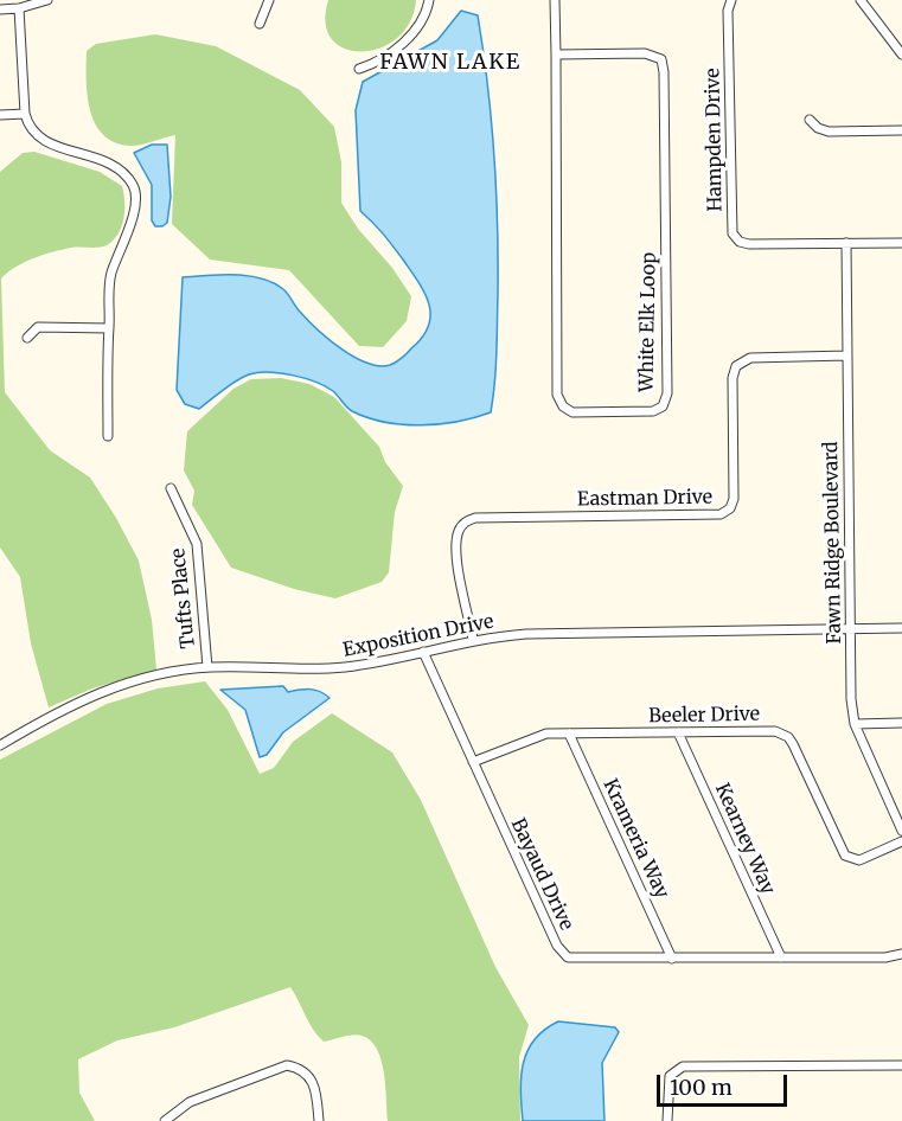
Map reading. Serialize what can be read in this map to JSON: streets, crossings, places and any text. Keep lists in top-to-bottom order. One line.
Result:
{"streets":{"street":["Hampden Drive","White Elk Loop","Eastman Drive","Fawn Ridge Boulevard","Tufts Place","Exposition Drive","Beeler Drive","Krameria Way","Kearney Way","Bayaud Drive"]},"crossings":[["Hampden Drive","Fawn Ridge Boulevard"],["Eastman Drive","Fawn Ridge Boulevard"],["Eastman Drive","Exposition Drive"],["Fawn Ridge Boulevard","Exposition Drive"],["Tufts Place","Exposition Drive"],["Exposition Drive","Bayaud Drive"],["Beeler Drive","Krameria Way"],["Beeler Drive","Kearney Way"],["Beeler Drive","Bayaud Drive"],["Krameria Way","Bayaud Drive"],["Kearney Way","Bayaud Drive"]],"districts":["FAWN LAKE"],"scale_bar":"100 m"}
